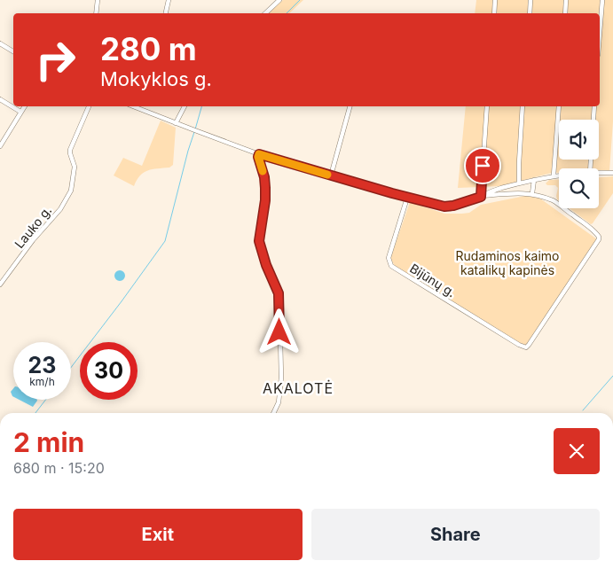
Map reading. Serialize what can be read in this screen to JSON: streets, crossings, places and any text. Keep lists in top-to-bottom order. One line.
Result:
{"streets":{"street":["Lauko g.","Bijūnų g."]},"districts":["AKALOTĖ"],"parks":["Rudaminos kaimo katalikų kapinės"],"page":{"turn":["280 m","Mokyklos g."],"speed":"23 km/h","limit":"30","heading":["2 min","680 m · 15:20"],"buttons":["Exit","Share"]}}
